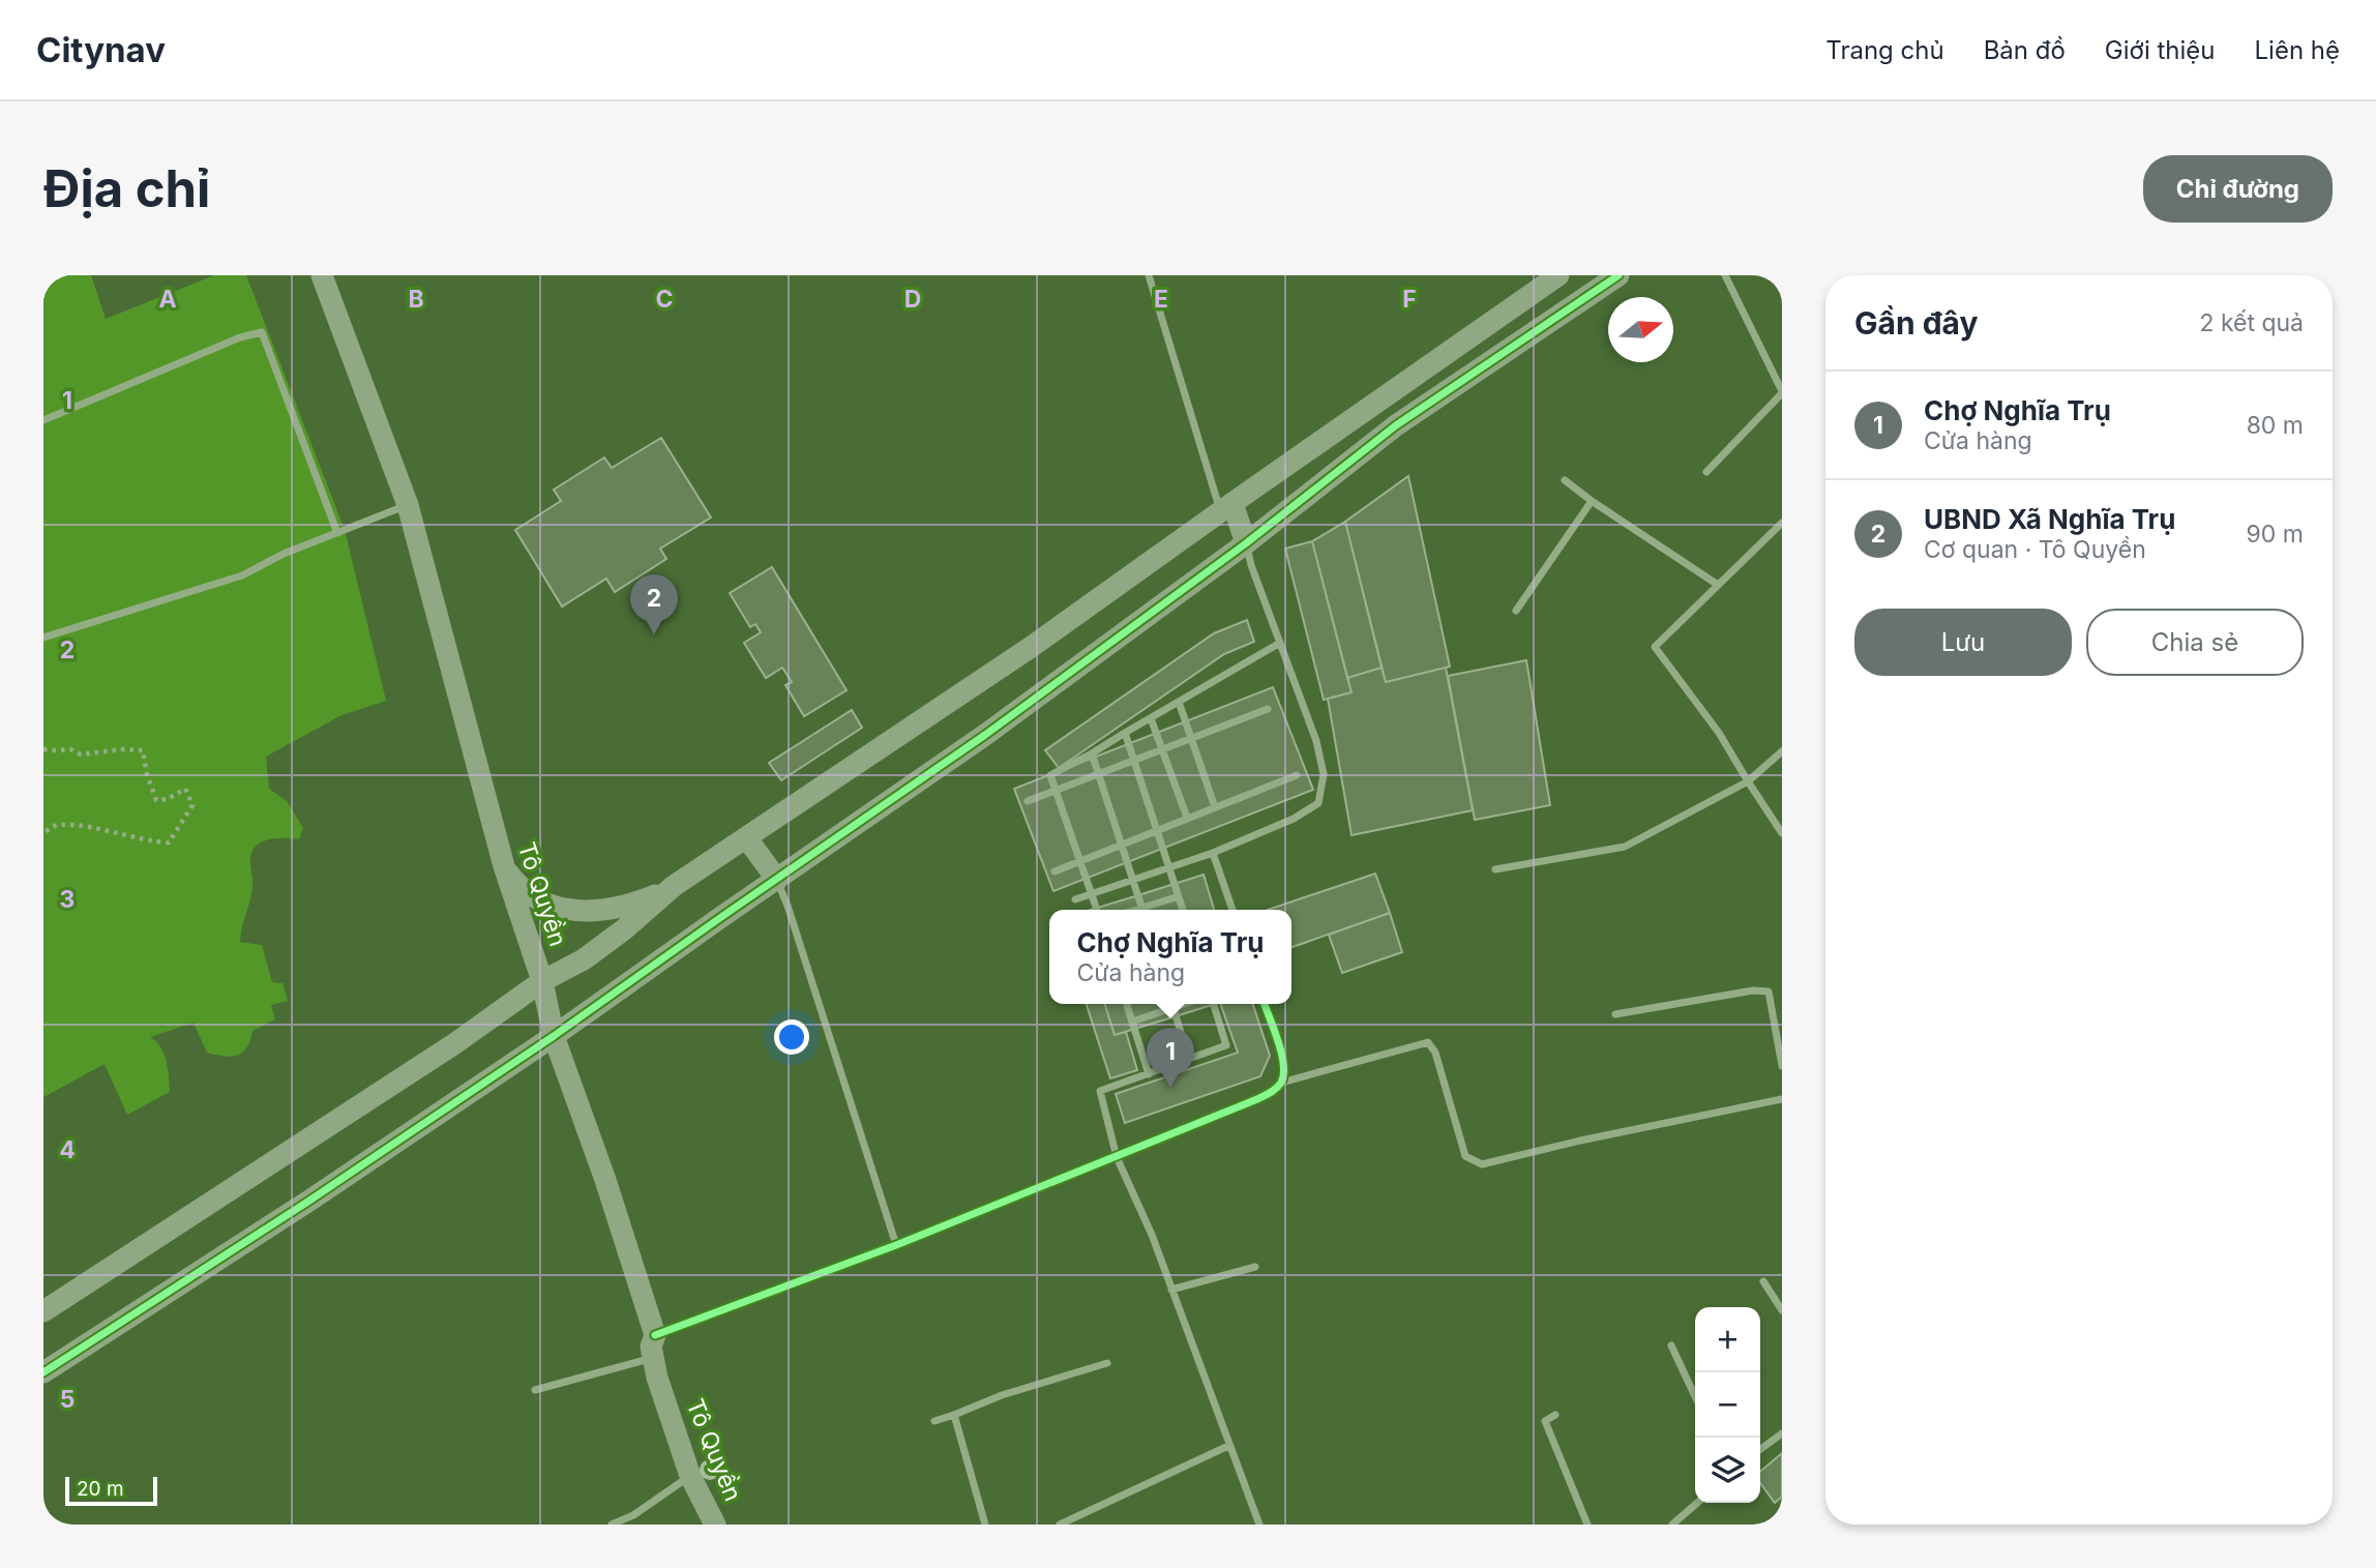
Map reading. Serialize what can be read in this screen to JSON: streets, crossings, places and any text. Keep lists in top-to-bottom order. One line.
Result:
{"streets":{"street":["Tô Quyền"]},"scale_bar":"20 m","north":"right","page":{"header":"Citynav","nav":["Trang chủ","Bản đồ","Giới thiệu","Liên hệ"],"buttons":["Chỉ đường",["Lưu","Chia sẻ"]],"title":"Địa chỉ","heading":["Gần đây","2 kết quả"],"list":[{"mark":"1","name":"Chợ Nghĩa Trụ","note":"Cửa hàng","value":"80 m"},{"mark":"2","name":"UBND Xã Nghĩa Trụ","note":"Cơ quan · Tô Quyền","value":"90 m"}],"pins":["2","1"],"popup":["Chợ Nghĩa Trụ","Cửa hàng"],"map_buttons":["+","−"],"scale":"20 m"},"grid":{"columns":["A","B","C","D","E","F"],"rows":["1","2","3","4","5"]}}
